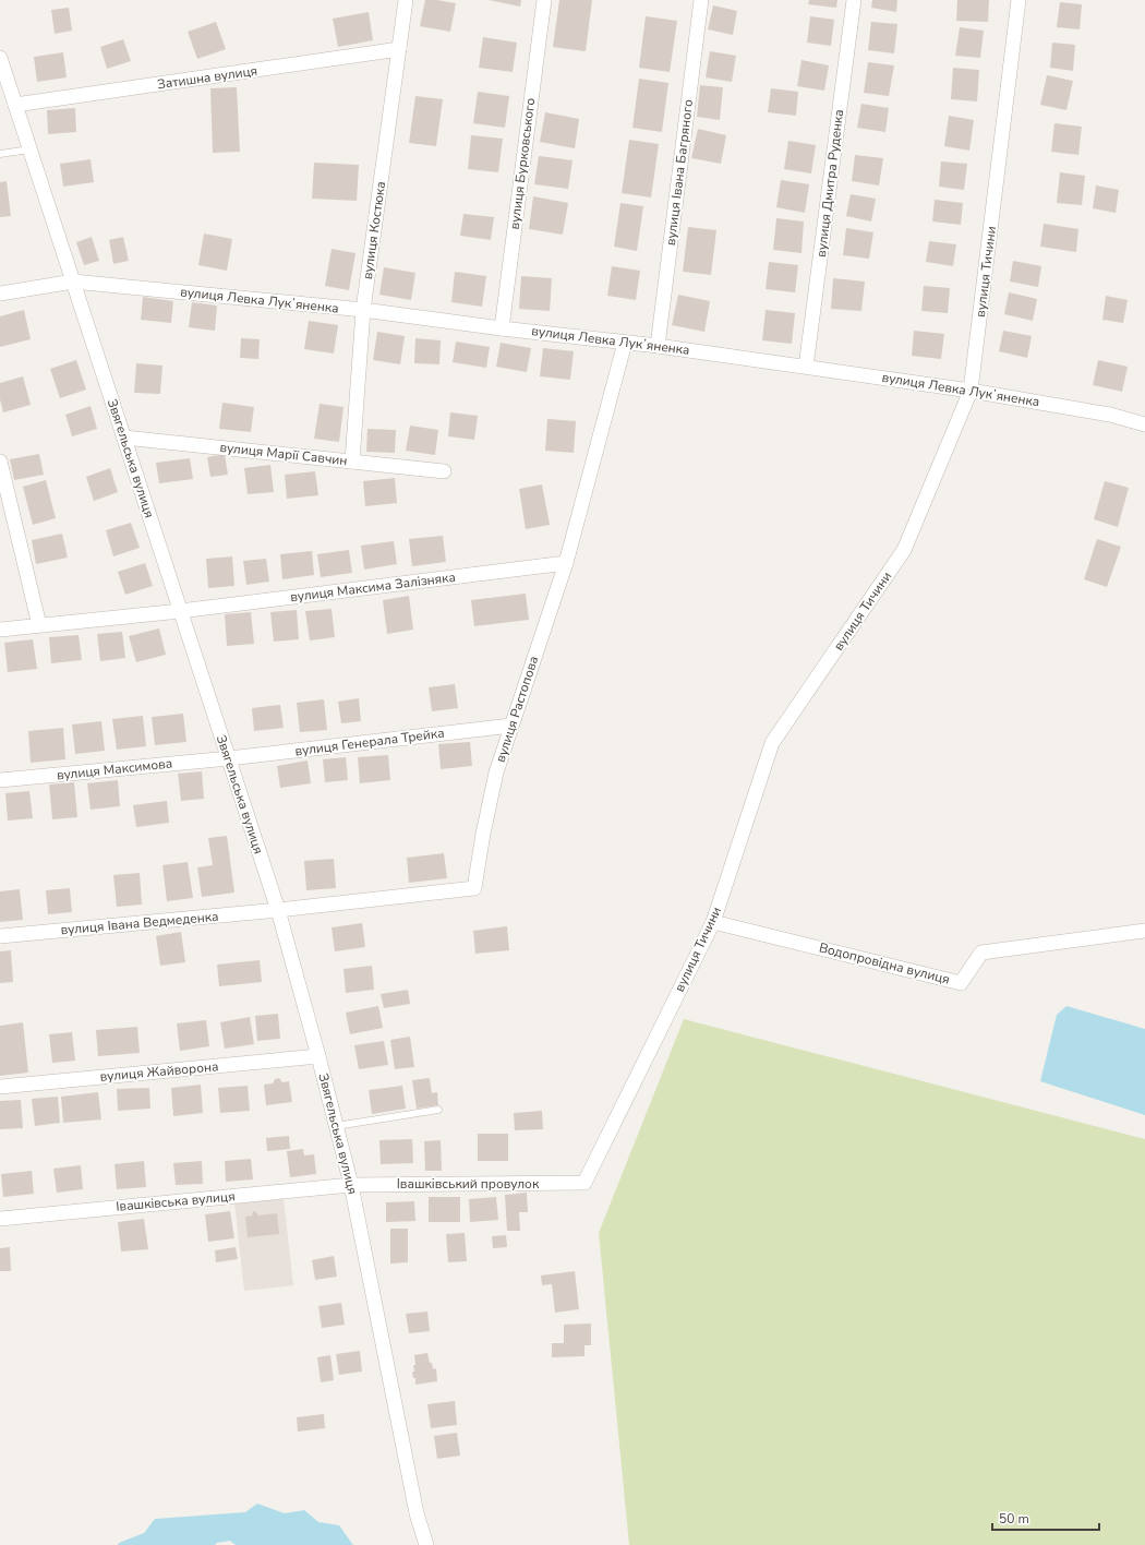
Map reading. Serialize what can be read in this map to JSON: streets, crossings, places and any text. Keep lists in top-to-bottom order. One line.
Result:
{"streets":{"street":["Затишна вулиця","вулиця Бурковського","вулиця Івана Багряного","вулиця Дмитра Руденка","вулиця Костюка","вулиця Тичини","вулиця Левка Лукʼяненка","вулиця Марії Савчин","Звягельська вулиця","вулиця Максима Залізняка","вулиця Растопова","вулиця Генерала Трейка","вулиця Максимова","вулиця Івана Ведмеденка","Водопровідна вулиця","вулиця Жайворона","Івашківський провулок","Івашківська вулиця"]},"crossings":[["Затишна вулиця","вулиця Костюка"],["Затишна вулиця","Звягельська вулиця"],["вулиця Бурковського","вулиця Левка Лукʼяненка"],["вулиця Івана Багряного","вулиця Левка Лукʼяненка"],["вулиця Дмитра Руденка","вулиця Левка Лукʼяненка"],["вулиця Костюка","вулиця Левка Лукʼяненка"],["вулиця Костюка","вулиця Марії Савчин"],["вулиця Тичини","вулиця Левка Лукʼяненка"],["вулиця Тичини","Водопровідна вулиця"],["вулиця Тичини","Івашківський провулок"],["вулиця Левка Лукʼяненка","Звягельська вулиця"],["вулиця Левка Лукʼяненка","вулиця Растопова"],["вулиця Марії Савчин","Звягельська вулиця"],["Звягельська вулиця","вулиця Максима Залізняка"],["Звягельська вулиця","вулиця Растопова"],["Звягельська вулиця","вулиця Генерала Трейка"],["Звягельська вулиця","вулиця Максимова"],["Звягельська вулиця","вулиця Івана Ведмеденка"],["Звягельська вулиця","вулиця Жайворона"],["Звягельська вулиця","Івашківський провулок"],["Звягельська вулиця","Івашківська вулиця"],["вулиця Максима Залізняка","вулиця Растопова"],["вулиця Растопова","вулиця Генерала Трейка"],["вулиця Растопова","вулиця Івана Ведмеденка"],["вулиця Генерала Трейка","вулиця Максимова"],["Івашківський провулок","Івашківська вулиця"]],"scale_bar":"50 m"}
